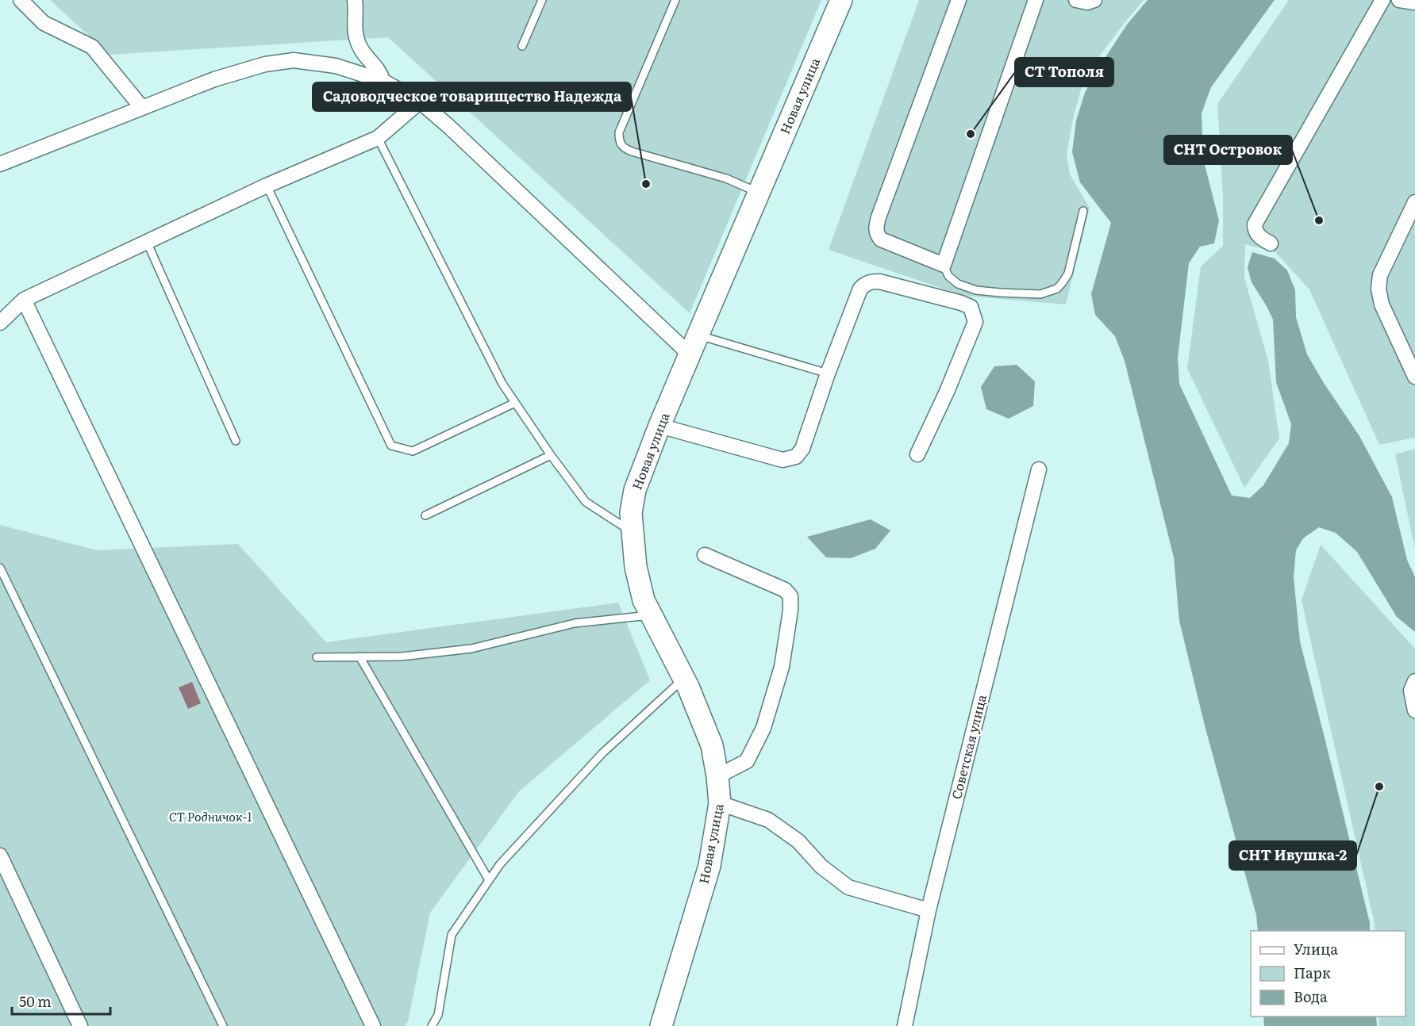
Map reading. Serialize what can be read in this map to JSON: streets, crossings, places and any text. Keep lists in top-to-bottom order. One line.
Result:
{"streets":{"street":["Новая улица","Советская улица"]},"parks":["СТ Родничок-1"],"places":["СТ Тополя","Садоводческое товарищество Надежда","СНТ Островок","СНТ Ивушка-2"],"legend":["Улица","Парк","Вода"],"scale_bar":"50 m"}
